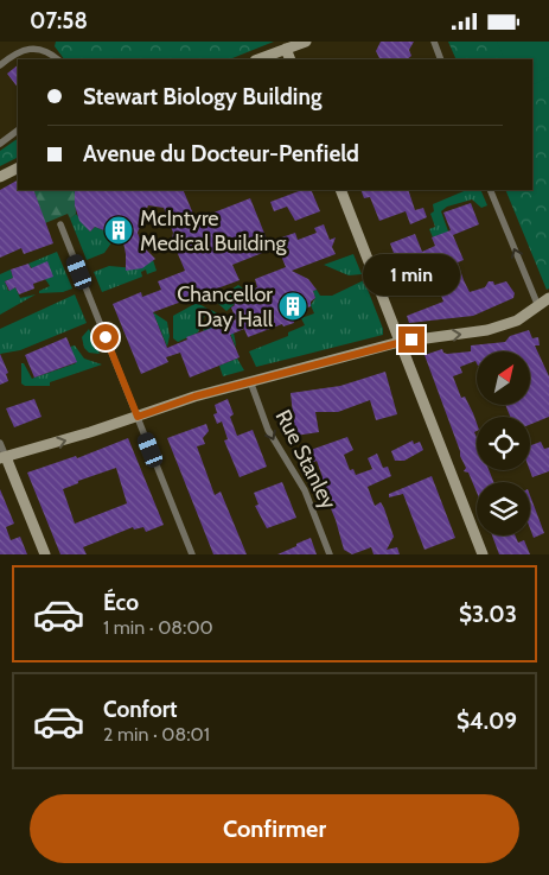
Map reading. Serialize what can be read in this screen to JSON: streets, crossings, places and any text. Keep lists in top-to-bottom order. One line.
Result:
{"streets":{"street":["Rue Stanley"]},"one_way":["Rue Stanley"],"places":{"building":["McIntyre Medical Building","Chancellor Day Hall"]},"north":"top right","page":{"status":"07:58","banner":["Stewart Biology Building","Avenue du Docteur-Penfield"],"bubble":"1 min","list":[{"name":"Éco","note":"1 min · 08:00","value":"$3.03"},{"name":"Confort","note":"2 min · 08:01","value":"$4.09"}],"buttons":"Confirmer"}}
